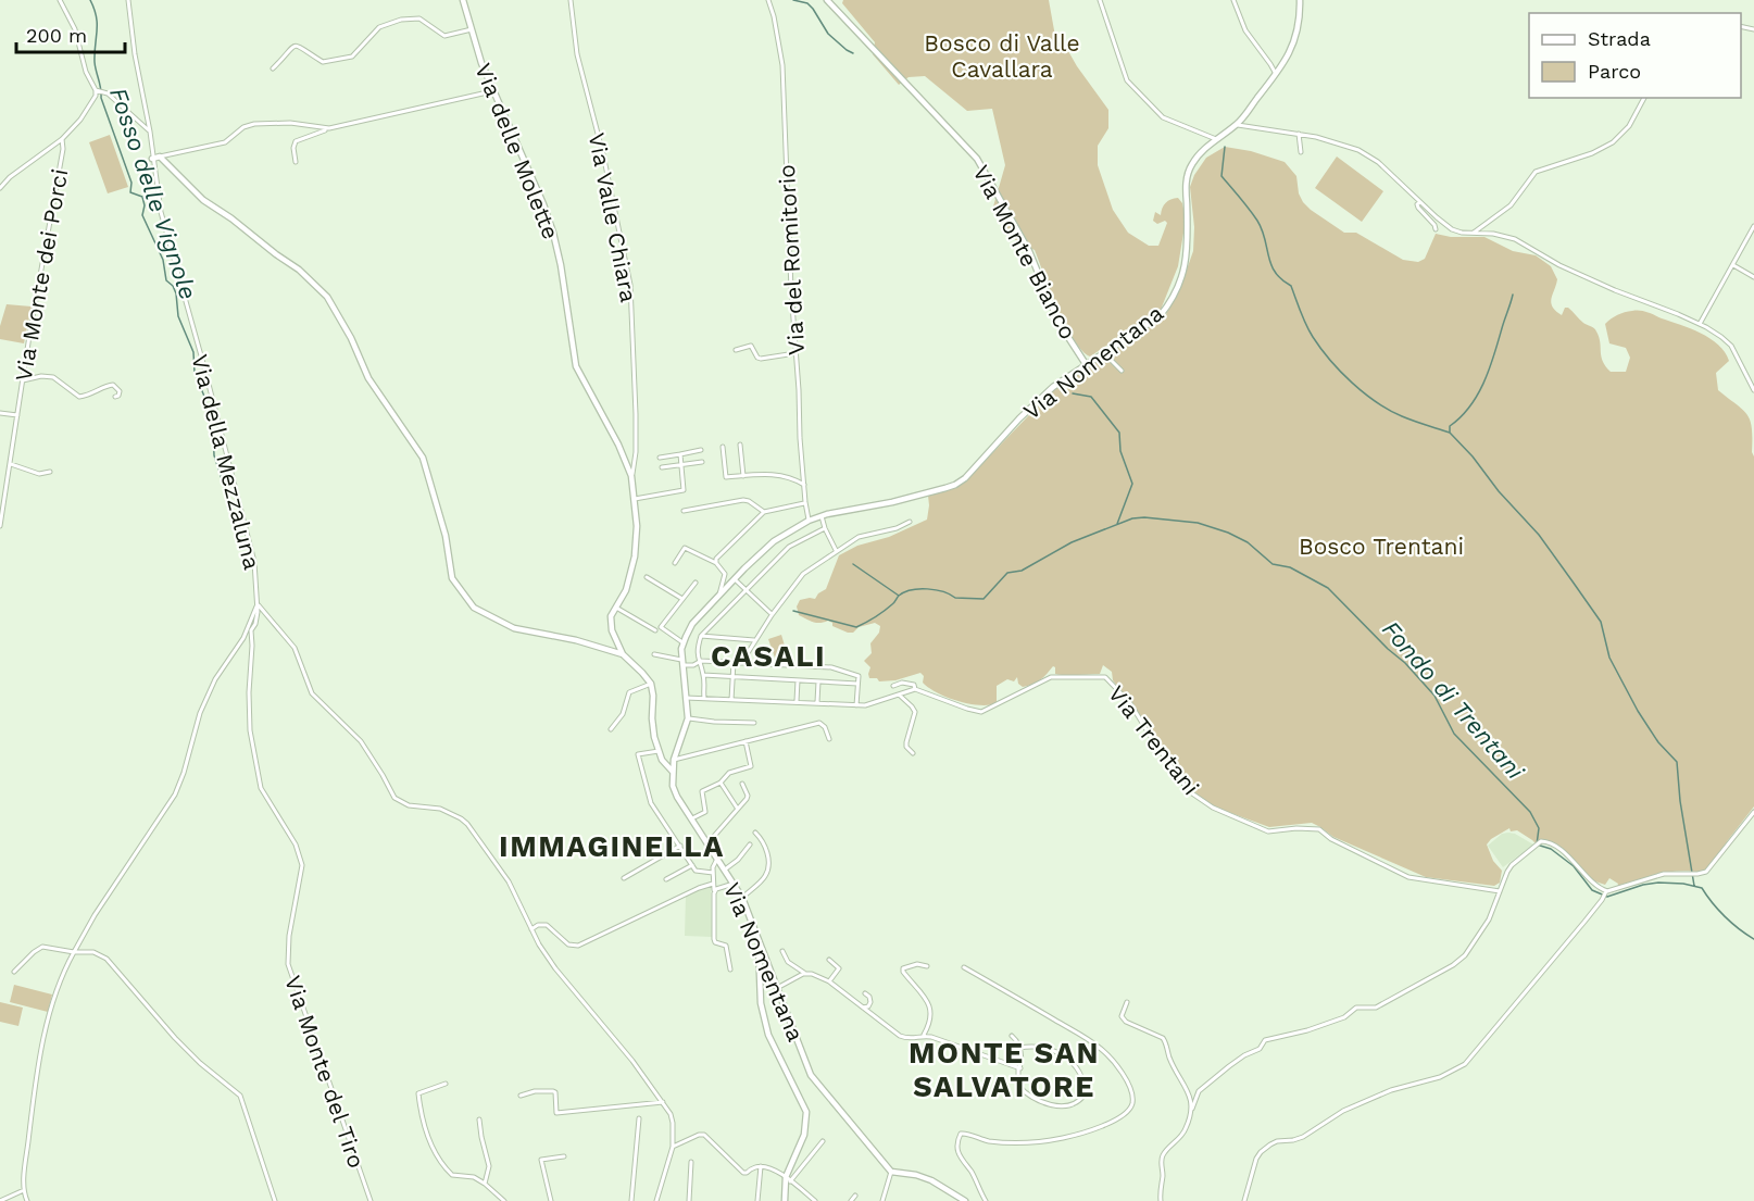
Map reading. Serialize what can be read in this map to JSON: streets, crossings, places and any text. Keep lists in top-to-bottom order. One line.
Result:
{"streets":{"main road":["Via delle Molette","Via Monte Bianco","Via Nomentana"],"street":["Via Valle Chiara","Via del Romitorio","Via Monte dei Porci","Via della Mezzaluna","Via Trentani","Via Monte del Tiro"]},"crossings":[["Via delle Molette","Via Valle Chiara"],["Via Monte Bianco","Via Nomentana"],["Via del Romitorio","Via Nomentana"],["Via della Mezzaluna","Via Monte del Tiro"]],"districts":["CASALI","IMMAGINELLA","MONTE SAN SALVATORE"],"water":["Fosso delle Vignole","Fondo di Trentani"],"parks":["Bosco di Valle Cavallara","Bosco Trentani"],"legend":["Strada","Parco"],"scale_bar":"200 m"}
